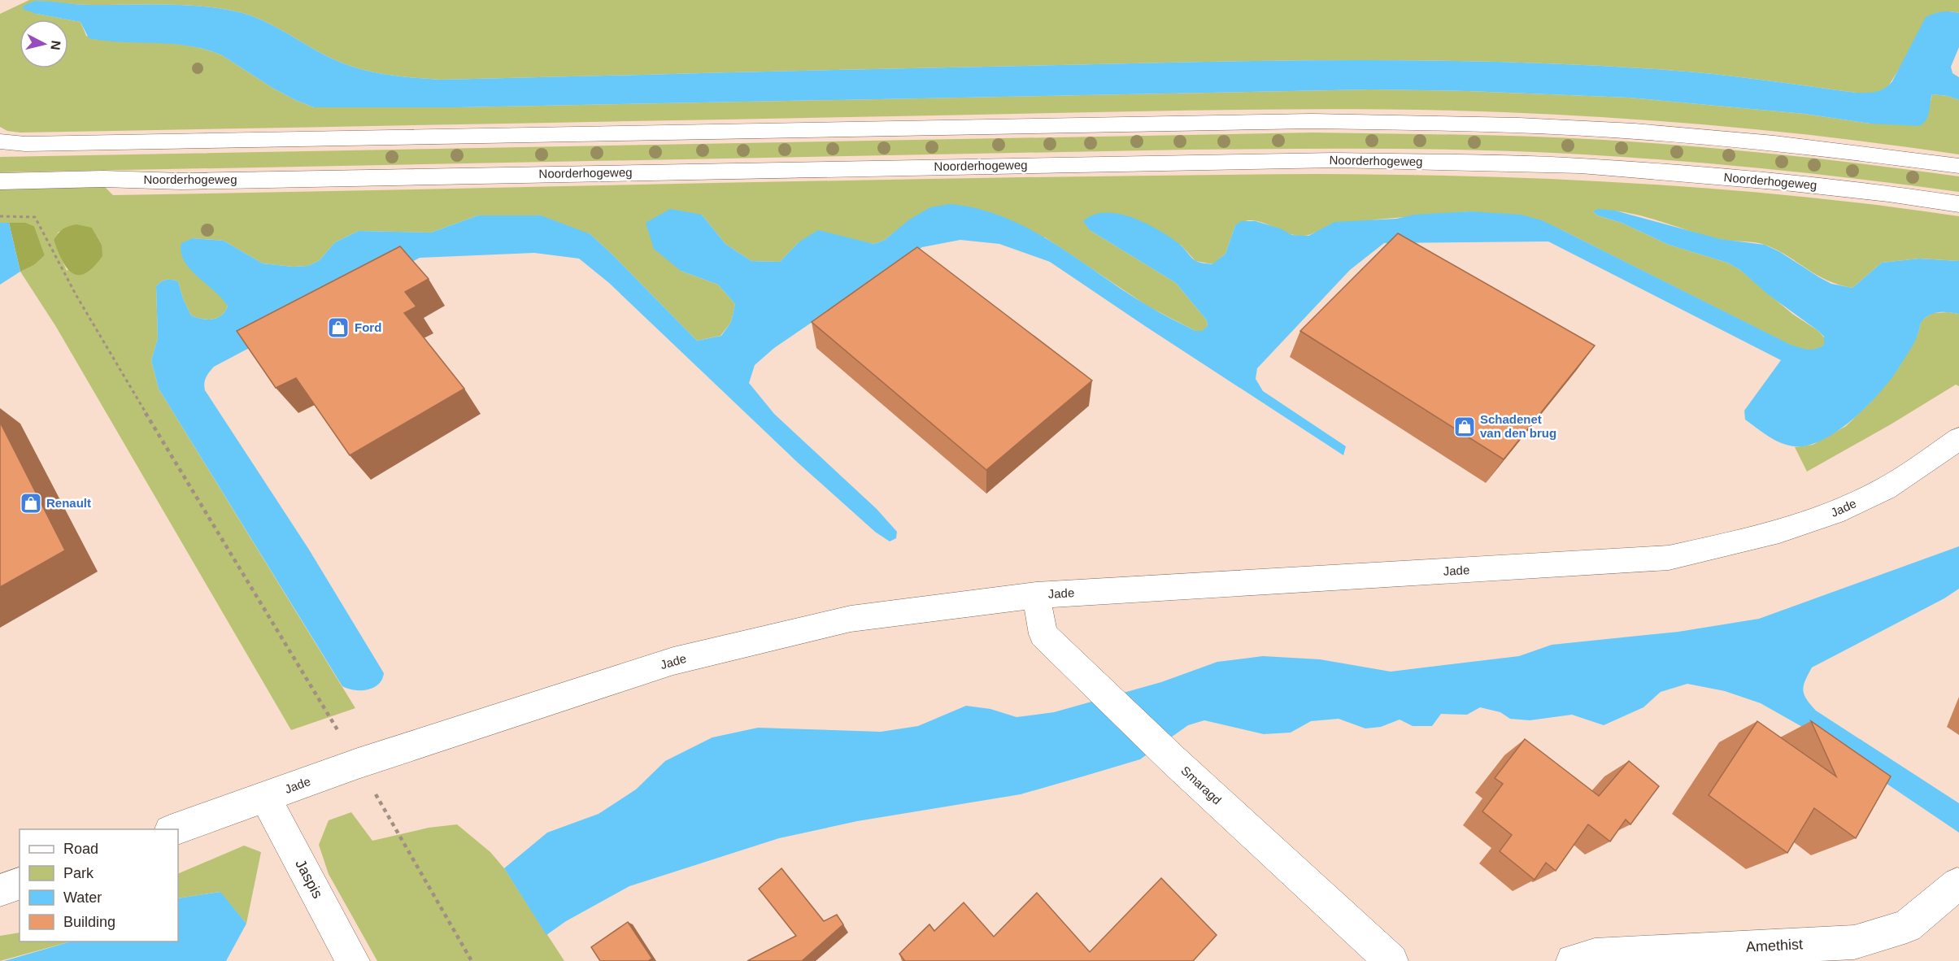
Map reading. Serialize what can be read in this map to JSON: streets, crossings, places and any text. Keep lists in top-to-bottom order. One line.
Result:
{"streets":{"main road":["Noorderhogeweg","Jade","Smaragd","Jaspis","Amethist"]},"crossings":[["Jade","Smaragd"],["Jade","Jaspis"]],"places":{"shop":["Ford","Schadenet van den brug","Renault"]},"legend":["Road","Park","Water","Building"],"north":"right"}
